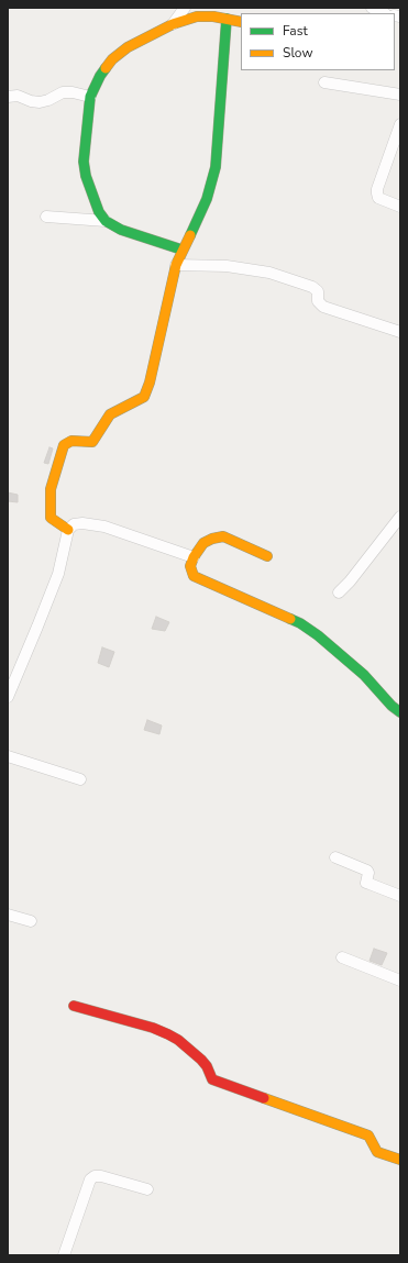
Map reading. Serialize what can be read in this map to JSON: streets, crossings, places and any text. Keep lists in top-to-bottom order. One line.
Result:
{"legend":["Fast","Slow"]}
